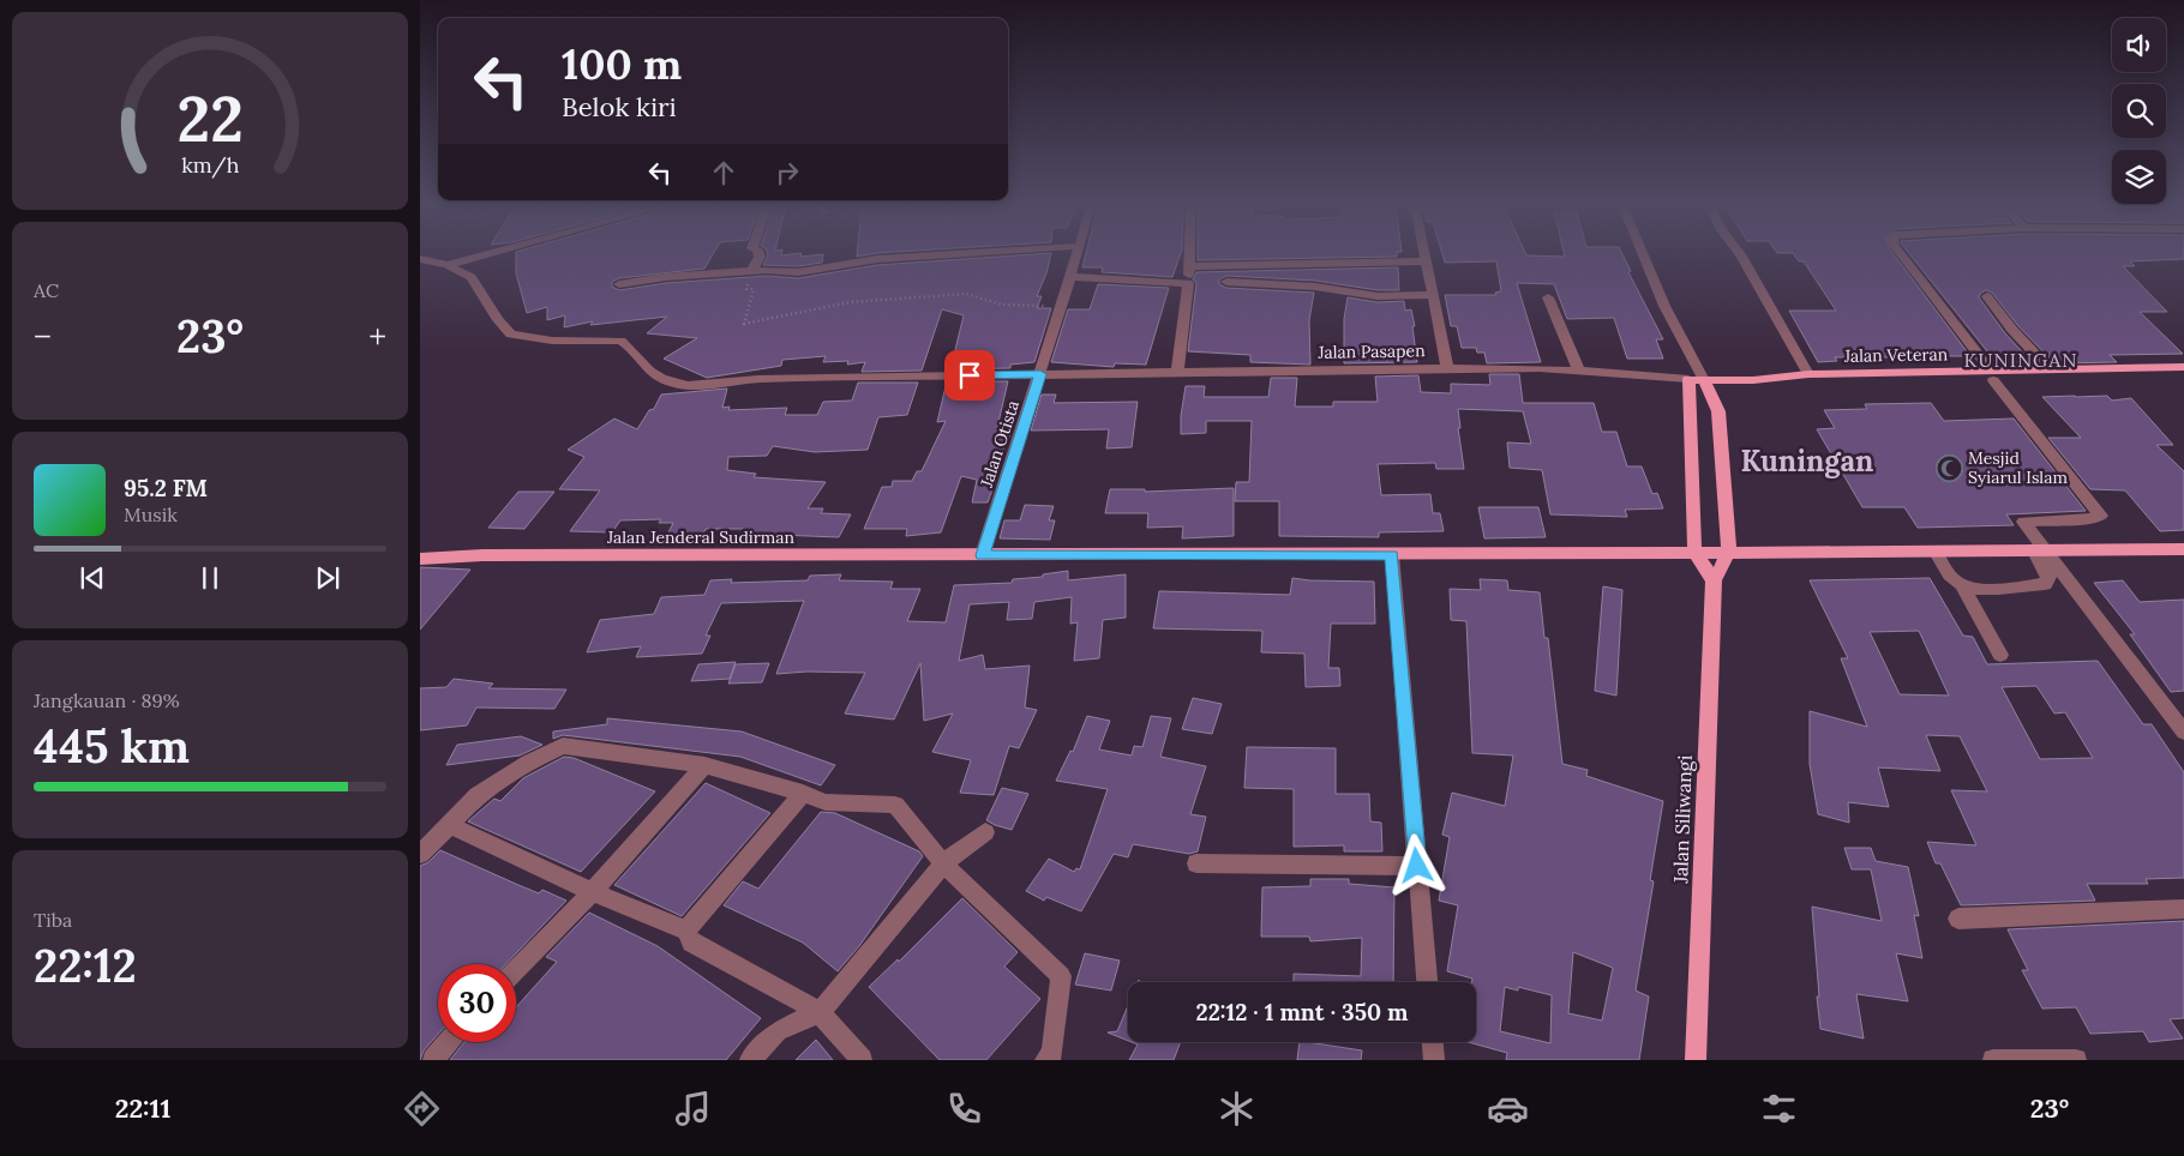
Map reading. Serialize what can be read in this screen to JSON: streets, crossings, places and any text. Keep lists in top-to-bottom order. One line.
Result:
{"streets":{"main road":["Jalan Pasapen","Jalan Veteran","Jalan Jenderal Sudirman","Jalan Siliwangi"],"street":["Jalan Otista"]},"crossings":[["Jalan Pasapen","Jalan Veteran"],["Jalan Pasapen","Jalan Otista"],["Jalan Otista","Jalan Jenderal Sudirman"],["Jalan Jenderal Sudirman","Jalan Siliwangi"]],"districts":["KUNINGAN","Kuningan"],"places":{"mosque":["Mesjid Syiarul Islam"]},"page":{"turn":["100 m","Belok kiri"],"tile":["AC",["Jangkauan · 89%","445 km"],["Tiba","22:12"]],"heat":["−","23°","+"],"song":["95.2 FM","Musik"],"limit":"30","trip":"22:12 · 1 mnt · 350 m","tabs":["22:11","23°"],"gauge":["22","km/h"]}}
